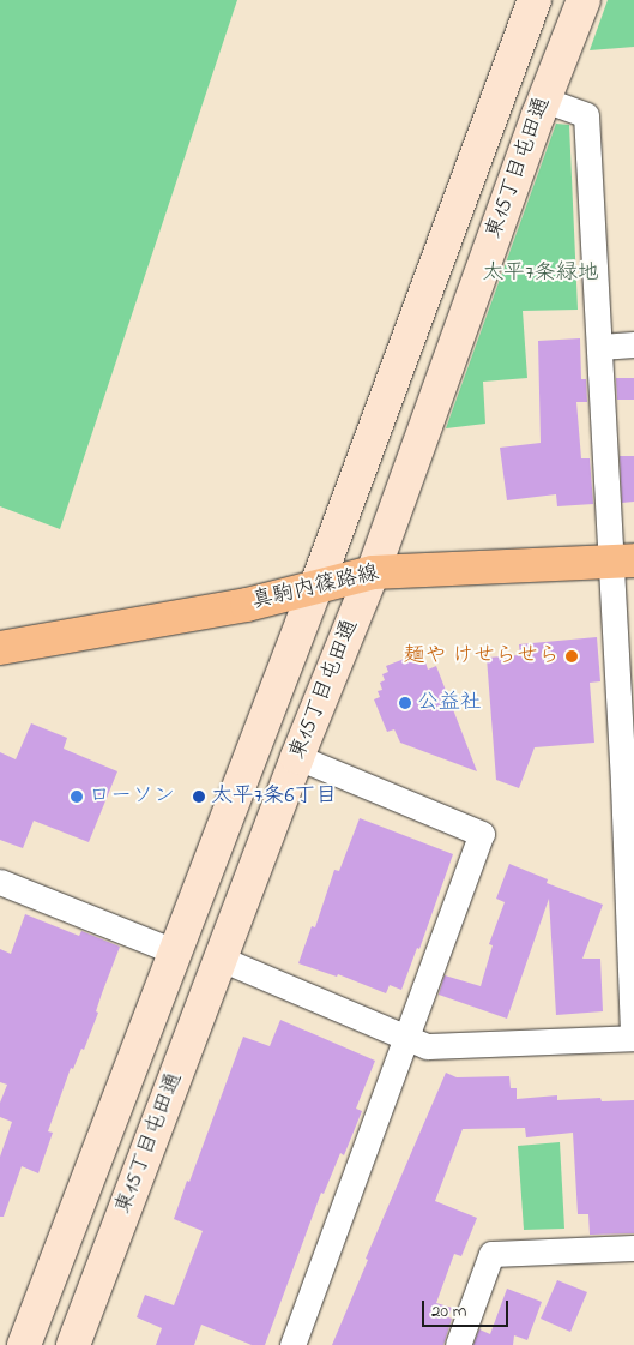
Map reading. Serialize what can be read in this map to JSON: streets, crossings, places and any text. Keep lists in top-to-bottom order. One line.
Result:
{"streets":{"main road":["真駒内篠路線"],"street":["東15丁目屯田通"]},"crossings":[["東15丁目屯田通","真駒内篠路線"]],"parks":["太平7条緑地"],"places":["麺や けせらせら","公益社","ローソン","太平7条6丁目"],"scale_bar":"20 m"}
